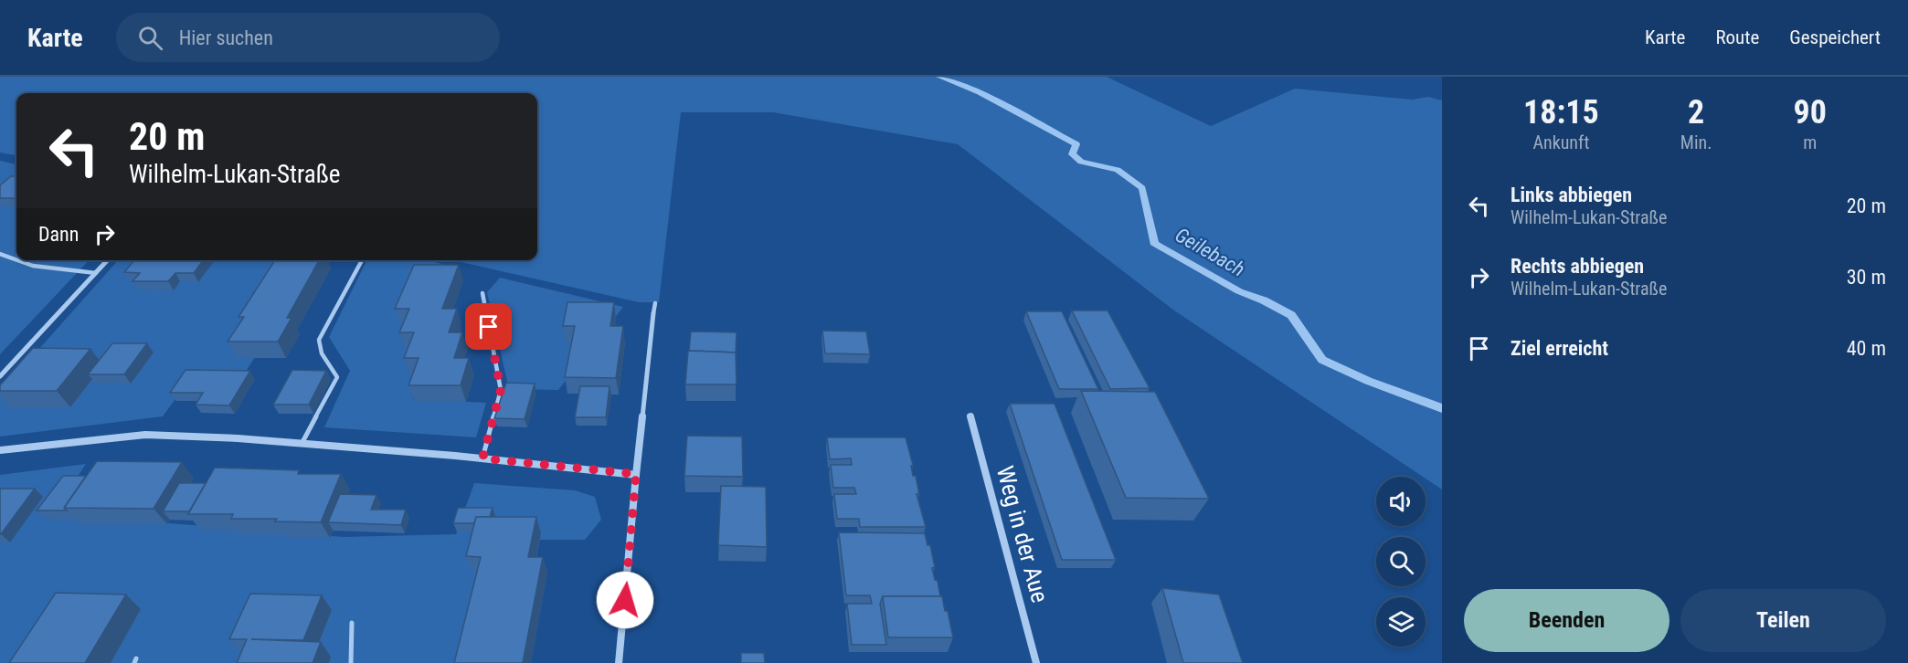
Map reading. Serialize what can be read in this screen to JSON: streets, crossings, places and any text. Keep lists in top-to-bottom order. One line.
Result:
{"streets":{"street":["Weg in der Aue"]},"water":["Geilebach"],"page":{"header":"Karte","search":"Hier suchen","nav":["Karte","Route","Gespeichert"],"eta":["18:15","Ankunft","2","Min.","90","m"],"turn":["20 m","Wilhelm-Lukan-Straße"],"list":[{"name":"Links abbiegen","note":"Wilhelm-Lukan-Straße","value":"20 m"},{"name":"Rechts abbiegen","note":"Wilhelm-Lukan-Straße","value":"30 m"},{"name":"Ziel erreicht","value":"40 m"}],"then":"Dann","buttons":["Beenden","Teilen"]}}
